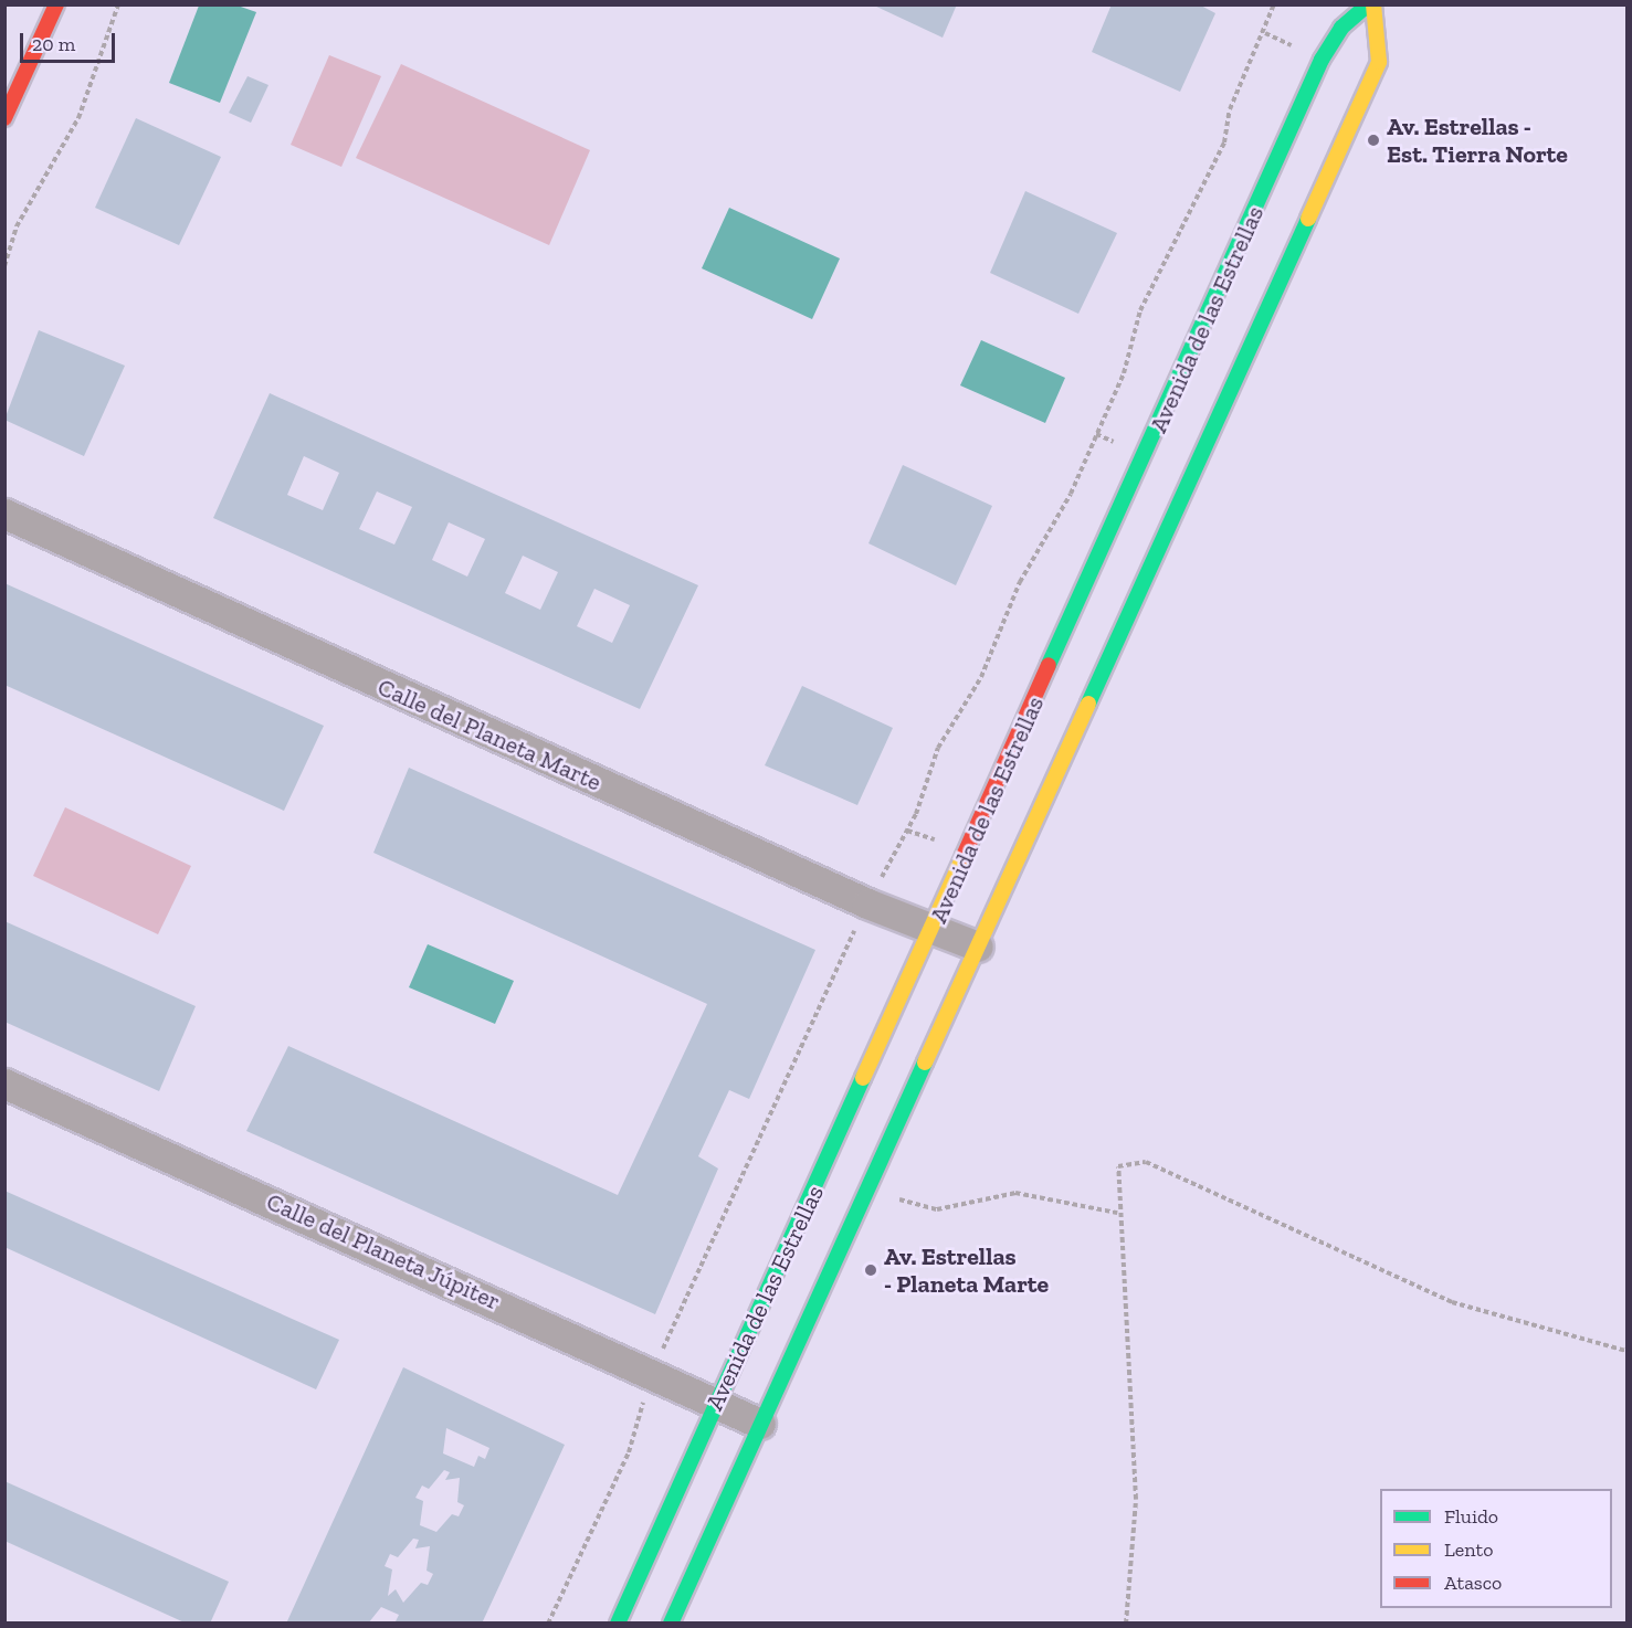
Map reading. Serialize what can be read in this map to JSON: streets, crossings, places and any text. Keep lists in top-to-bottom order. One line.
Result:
{"streets":{"street":["Avenida de las Estrellas","Calle del Planeta Marte","Calle del Planeta Júpiter"]},"crossings":[["Avenida de las Estrellas","Calle del Planeta Marte"],["Avenida de las Estrellas","Calle del Planeta Júpiter"]],"places":["Av. Estrellas - Est. Tierra Norte","Av. Estrellas - Planeta Marte"],"legend":["Fluido","Lento","Atasco"],"scale_bar":"20 m"}
